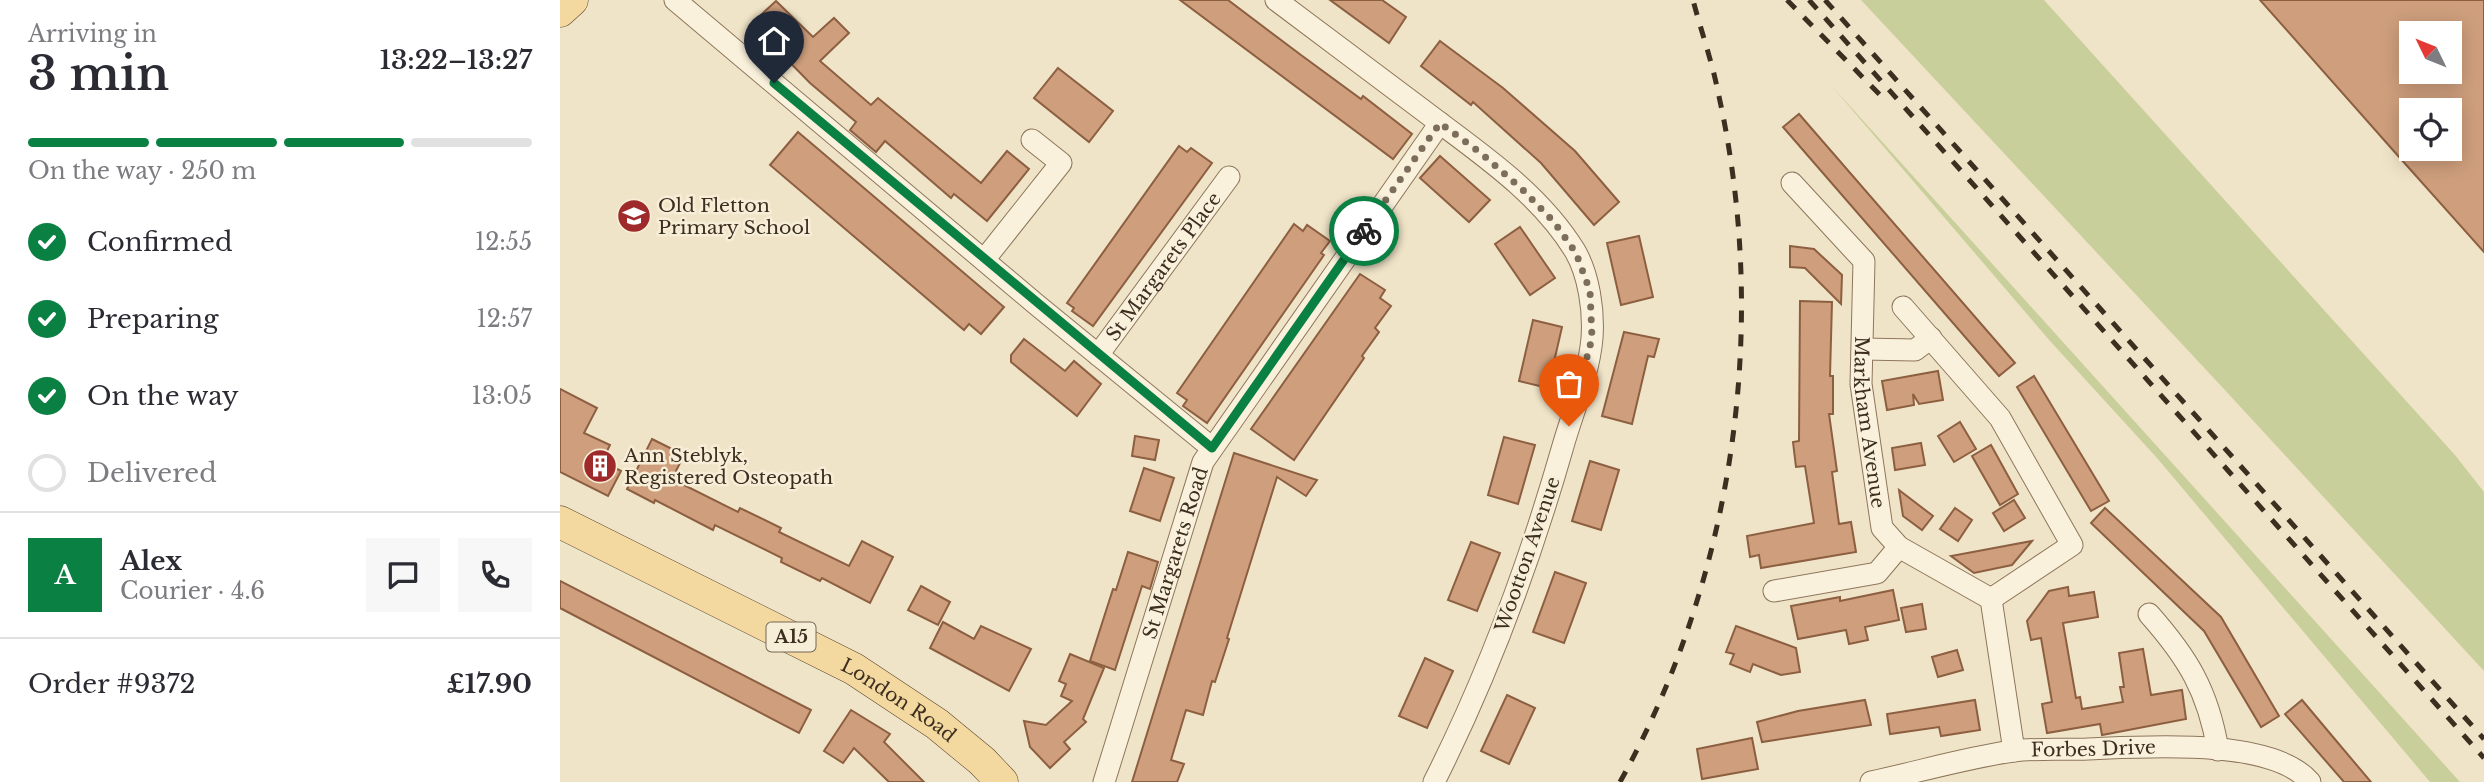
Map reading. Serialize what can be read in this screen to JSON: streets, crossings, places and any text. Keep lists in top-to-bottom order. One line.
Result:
{"streets":{"main road":["A15","London Road"],"street":["St Margarets Place","Markham Avenue","St Margarets Road","Wootton Avenue","Forbes Drive"]},"crossings":[["St Margarets Place","St Margarets Road"]],"places":{"school or university":["Old Fletton Primary School"],"building":["Ann Steblyk, Registered Osteopath"]},"north":"top left","page":{"heading":["3 min","Arriving in","13:22–13:27"],"panel":["Alex","Courier · 4.6","Order #9372","£17.90"],"bar":"On the way · 250 m","list":[["Confirmed","12:55"],["Preparing","12:57"],["On the way","13:05"],"Delivered"],"round":"A"}}
